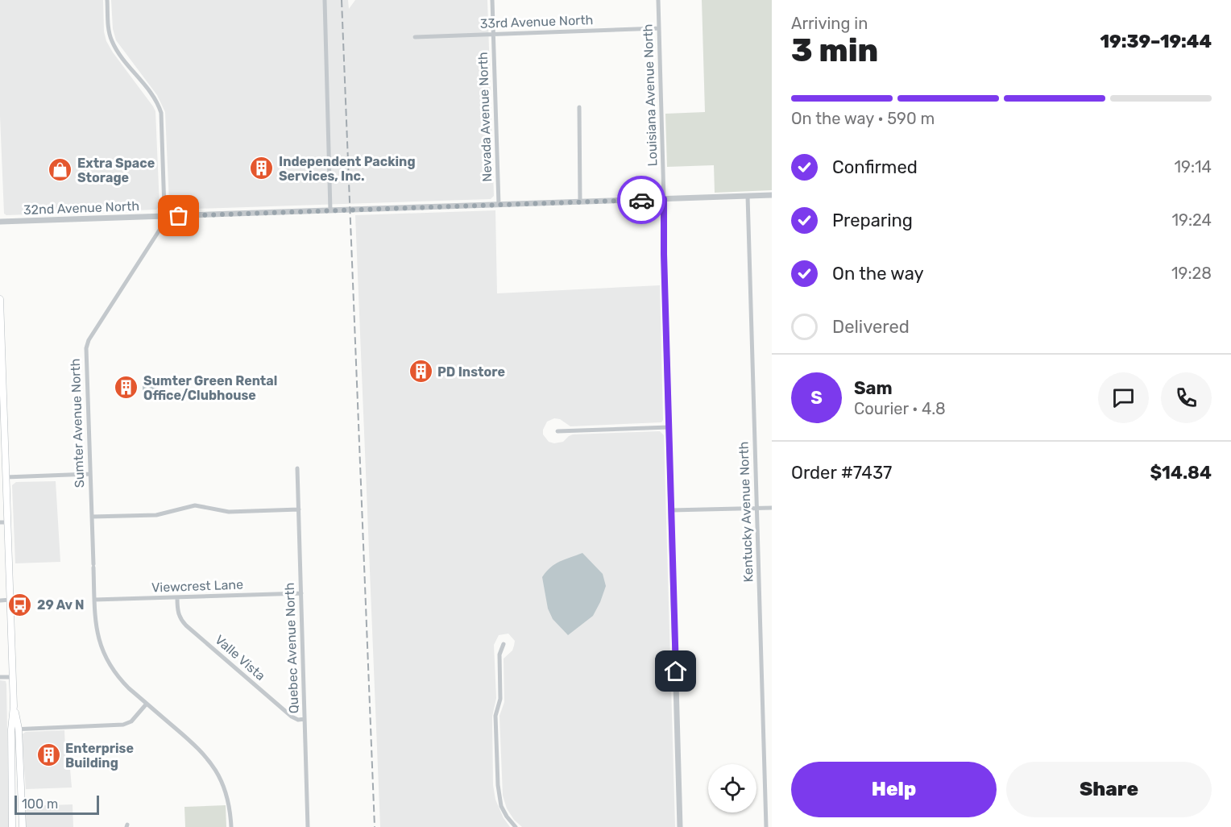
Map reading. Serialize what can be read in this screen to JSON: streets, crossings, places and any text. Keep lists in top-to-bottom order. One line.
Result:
{"streets":{"street":["33rd Avenue North","Louisiana Avenue North","Nevada Avenue North","32nd Avenue North","Sumter Avenue North","Kentucky Avenue North","Viewcrest Lane","Quebec Avenue North","Valle Vista"]},"crossings":[["33rd Avenue North","Louisiana Avenue North"],["33rd Avenue North","Nevada Avenue North"],["Louisiana Avenue North","32nd Avenue North"],["Nevada Avenue North","32nd Avenue North"],["32nd Avenue North","Sumter Avenue North"],["32nd Avenue North","Kentucky Avenue North"],["Sumter Avenue North","Viewcrest Lane"],["Viewcrest Lane","Quebec Avenue North"],["Viewcrest Lane","Valle Vista"],["Quebec Avenue North","Valle Vista"]],"places":{"building":["Independent Packing Services, Inc.","PD Instore","Sumter Green Rental Office/Clubhouse","Enterprise Building"],"shop":["Extra Space Storage"],"bus stop":["29 Av N"]},"scale_bar":"100 m","page":{"heading":["3 min","Arriving in","19:39–19:44"],"panel":["Sam","Courier · 4.8","Order #7437","$14.84"],"bar":"On the way · 590 m","list":[["Confirmed","19:14"],["Preparing","19:24"],["On the way","19:28"],"Delivered"],"round":"S","buttons":["Help","Share"],"scale":"100 m"}}
